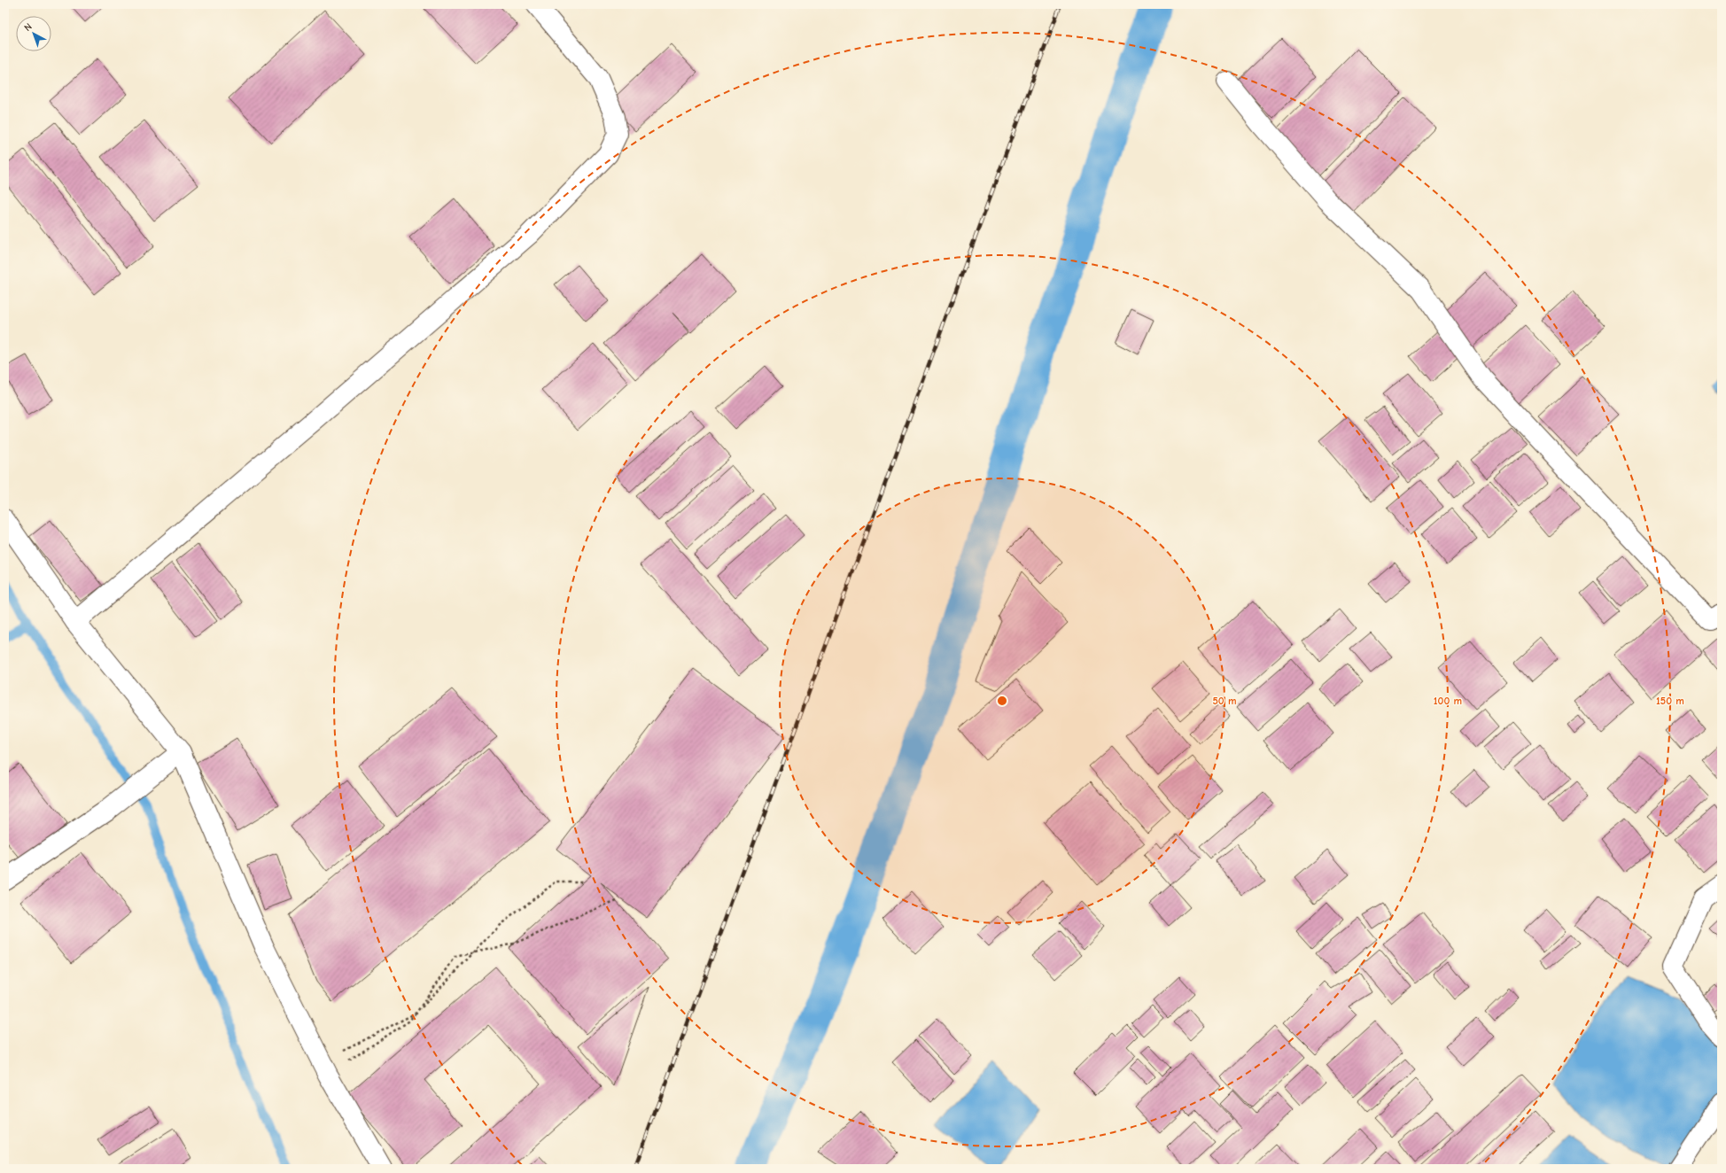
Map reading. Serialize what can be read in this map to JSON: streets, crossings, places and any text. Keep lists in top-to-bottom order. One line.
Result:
{"north":"top left","rings":["50 m","100 m","150 m"]}
